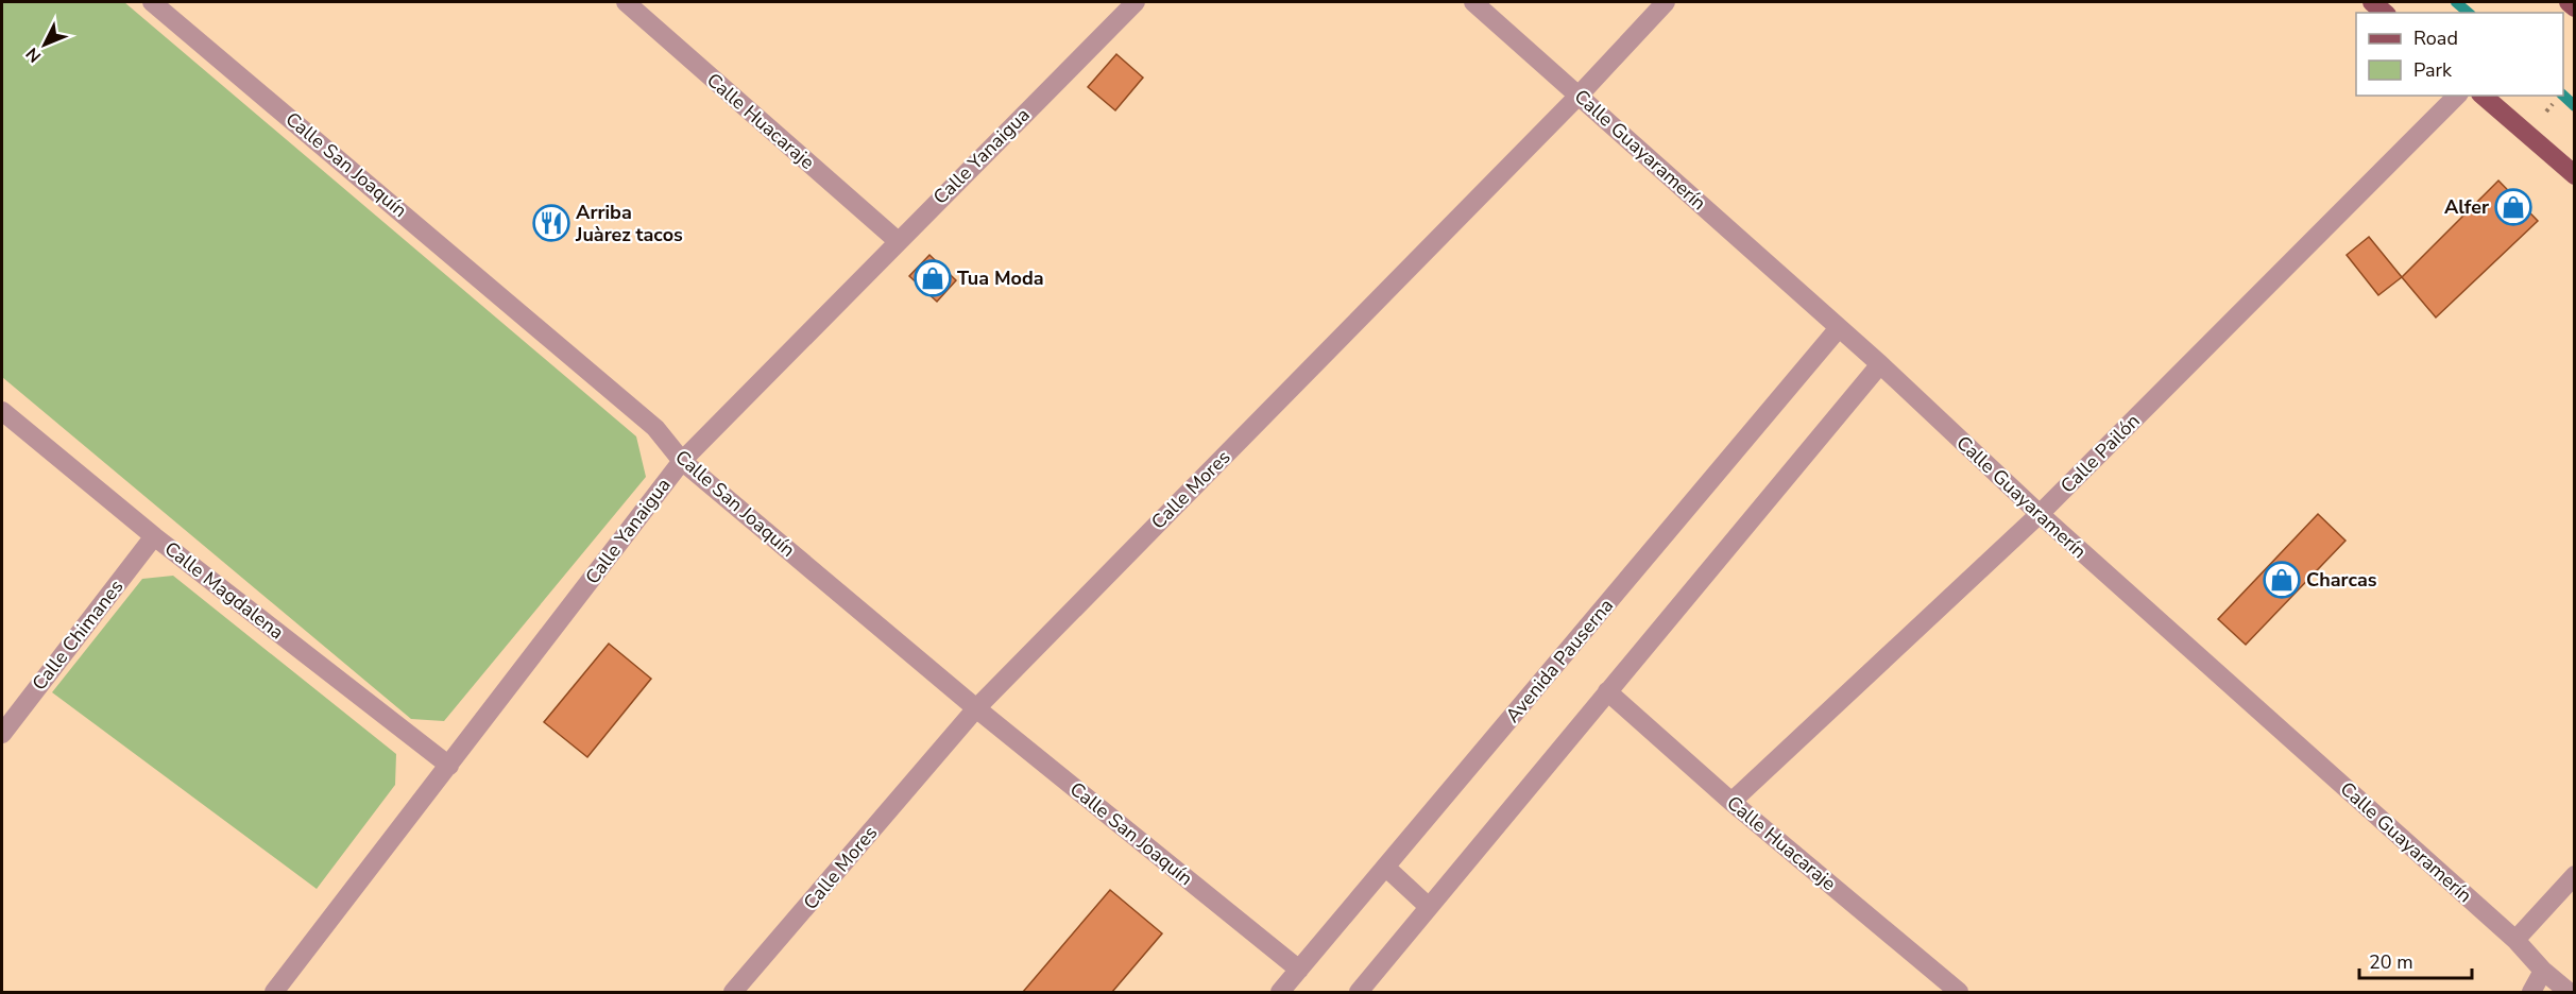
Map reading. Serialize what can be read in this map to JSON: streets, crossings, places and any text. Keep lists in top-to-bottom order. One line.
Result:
{"streets":{"street":["Calle Huacaraje","Calle Guayaramerín","Calle Yanaigua","Calle San Joaquín","Calle Pailón","Calle Mores","Calle Magdalena","Calle Chimanes","Avenida Pauserna"]},"crossings":[["Calle Huacaraje","Calle Yanaigua"],["Calle Huacaraje","Calle Pailón"],["Calle Guayaramerín","Calle Pailón"],["Calle Guayaramerín","Calle Mores"],["Calle Guayaramerín","Avenida Pauserna"],["Calle Yanaigua","Calle San Joaquín"],["Calle Yanaigua","Calle Magdalena"],["Calle San Joaquín","Calle Mores"],["Calle San Joaquín","Avenida Pauserna"],["Calle Magdalena","Calle Chimanes"]],"places":{"shop":["Alfer","Tua Moda","Charcas"],"restaurant":["Arriba Juàrez tacos"]},"legend":["Road","Park"],"scale_bar":"20 m","north":"bottom left"}
